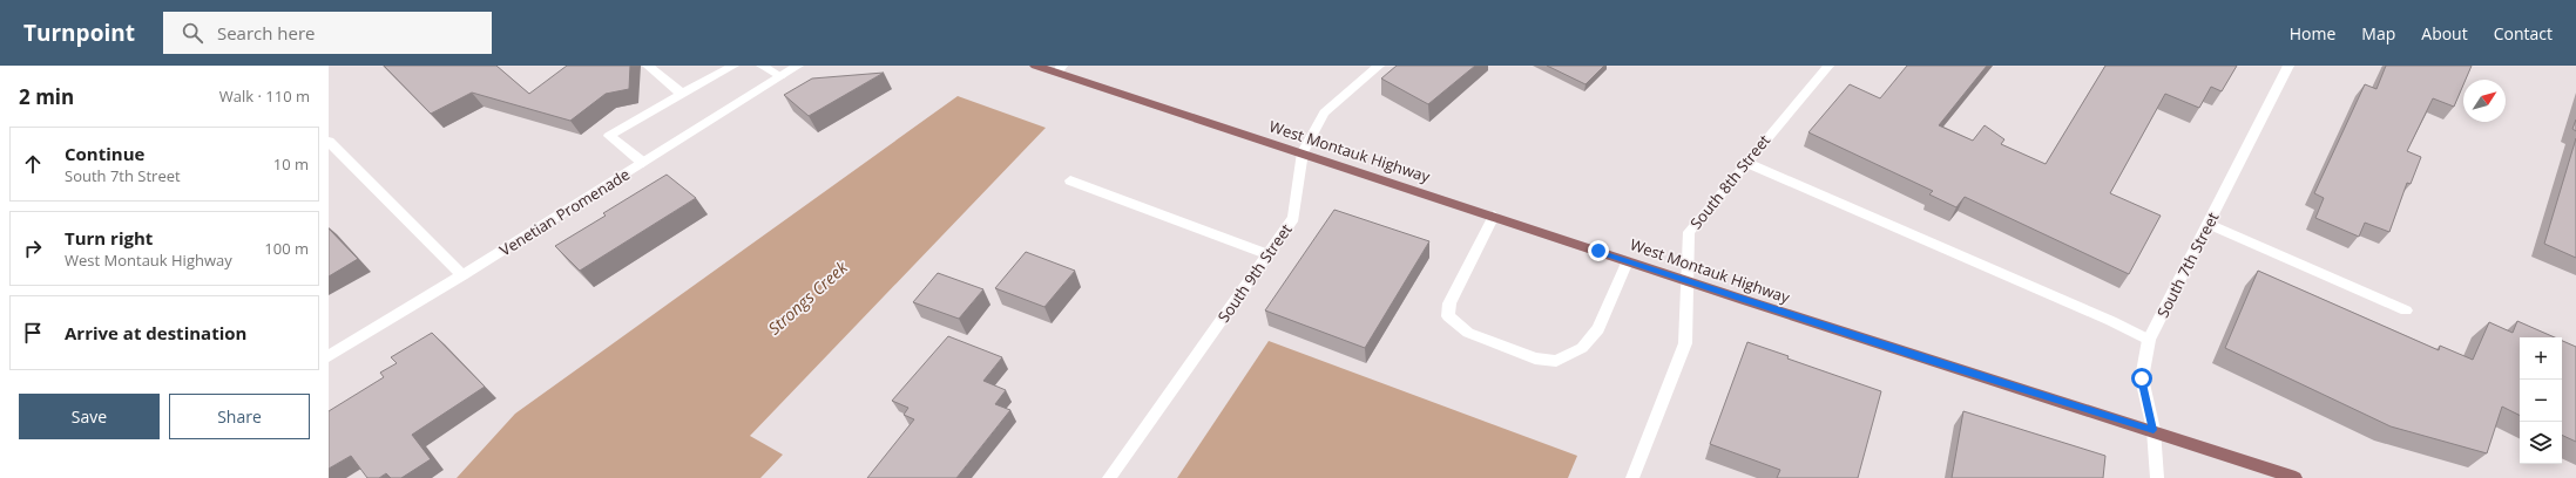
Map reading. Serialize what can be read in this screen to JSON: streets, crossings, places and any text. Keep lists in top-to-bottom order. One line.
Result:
{"streets":{"main road":["West Montauk Highway"],"street":["South 8th Street","Venetian Promenade","South 7th Street","South 9th Street"]},"crossings":[["West Montauk Highway","South 8th Street"],["West Montauk Highway","South 7th Street"],["West Montauk Highway","South 9th Street"]],"water":["Strongs Creek"],"north":"top right","page":{"header":"Turnpoint","search":"Search here","nav":["Home","Map","About","Contact"],"heading":["2 min","Walk · 110 m"],"list":[["Continue","South 7th Street","10 m"],["Turn right","West Montauk Highway","100 m"],"Arrive at destination"],"map_buttons":["+","−"],"buttons":["Save","Share"]}}
